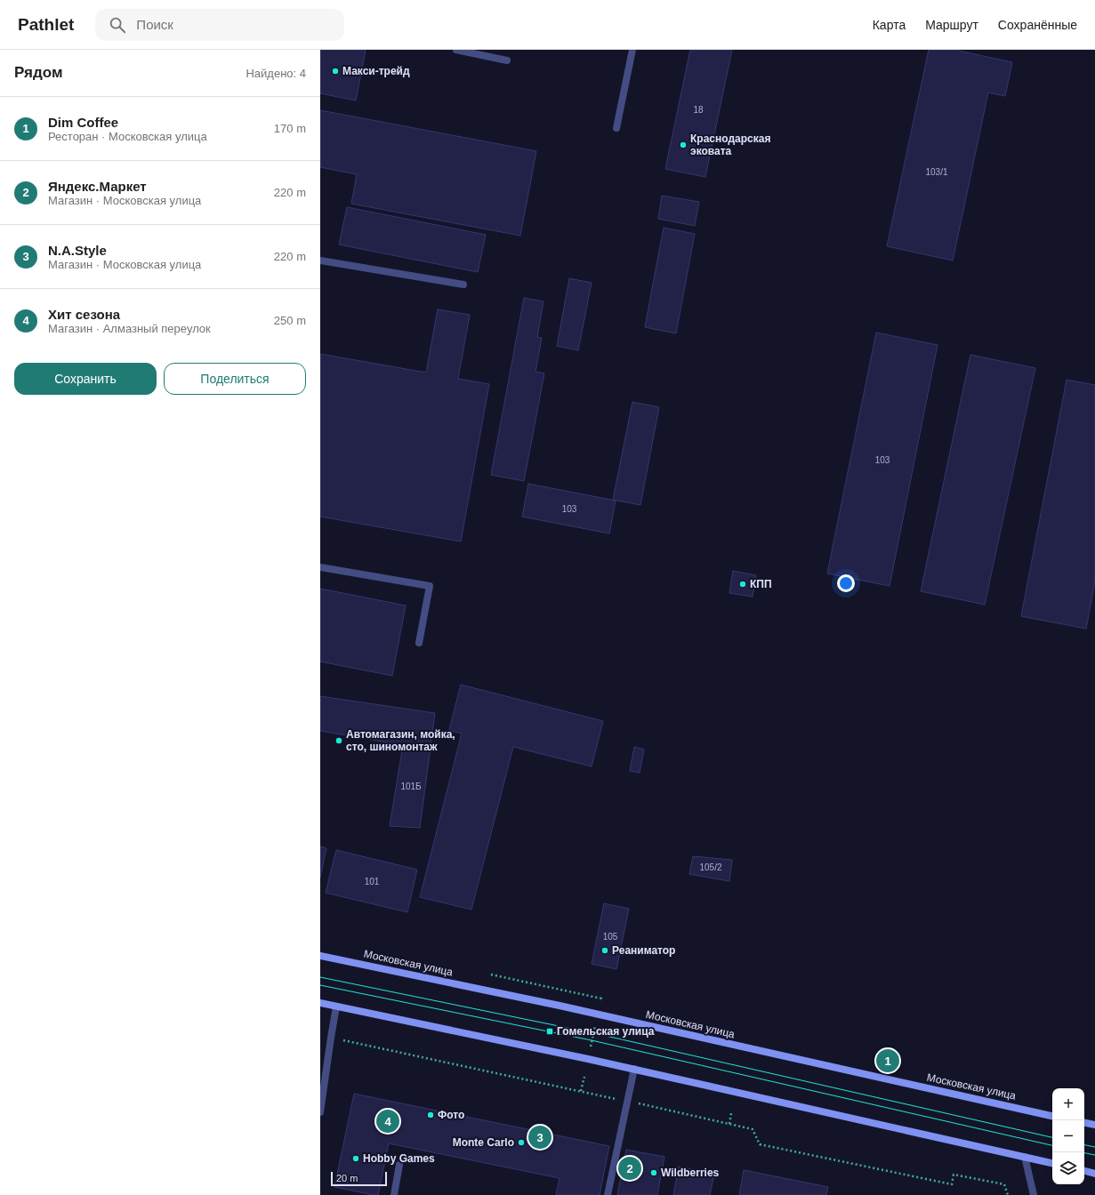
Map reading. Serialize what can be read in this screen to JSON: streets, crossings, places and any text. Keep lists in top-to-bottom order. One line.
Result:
{"streets":{"street":["Московская улица"]},"places":{"other":["Макси-трейд","Краснодарская эковата","КПП","Автомагазин, мойка, сто, шиномонтаж","Реаниматор","Фото","Monte Carlo","Hobby Games","Wildberries"],"transit":["Гомельская улица"]},"house_numbers":["18","103/1","103","103","101Б","105/2","101","105"],"scale_bar":"20 m","page":{"header":"Pathlet","search":"Поиск","nav":["Карта","Маршрут","Сохранённые"],"heading":["Рядом","Найдено: 4"],"list":[{"mark":"1","name":"Dim Coffee","note":"Ресторан · Московская улица","value":"170 m"},{"mark":"2","name":"Яндекс.Маркет","note":"Магазин · Московская улица","value":"220 m"},{"mark":"3","name":"N.A.Style","note":"Магазин · Московская улица","value":"220 m"},{"mark":"4","name":"Хит сезона","note":"Магазин · Алмазный переулок","value":"250 m"}],"buttons":["Сохранить","Поделиться"],"pins":["1","4","3","2"],"map_buttons":["+","−"],"scale":"20 m"}}
